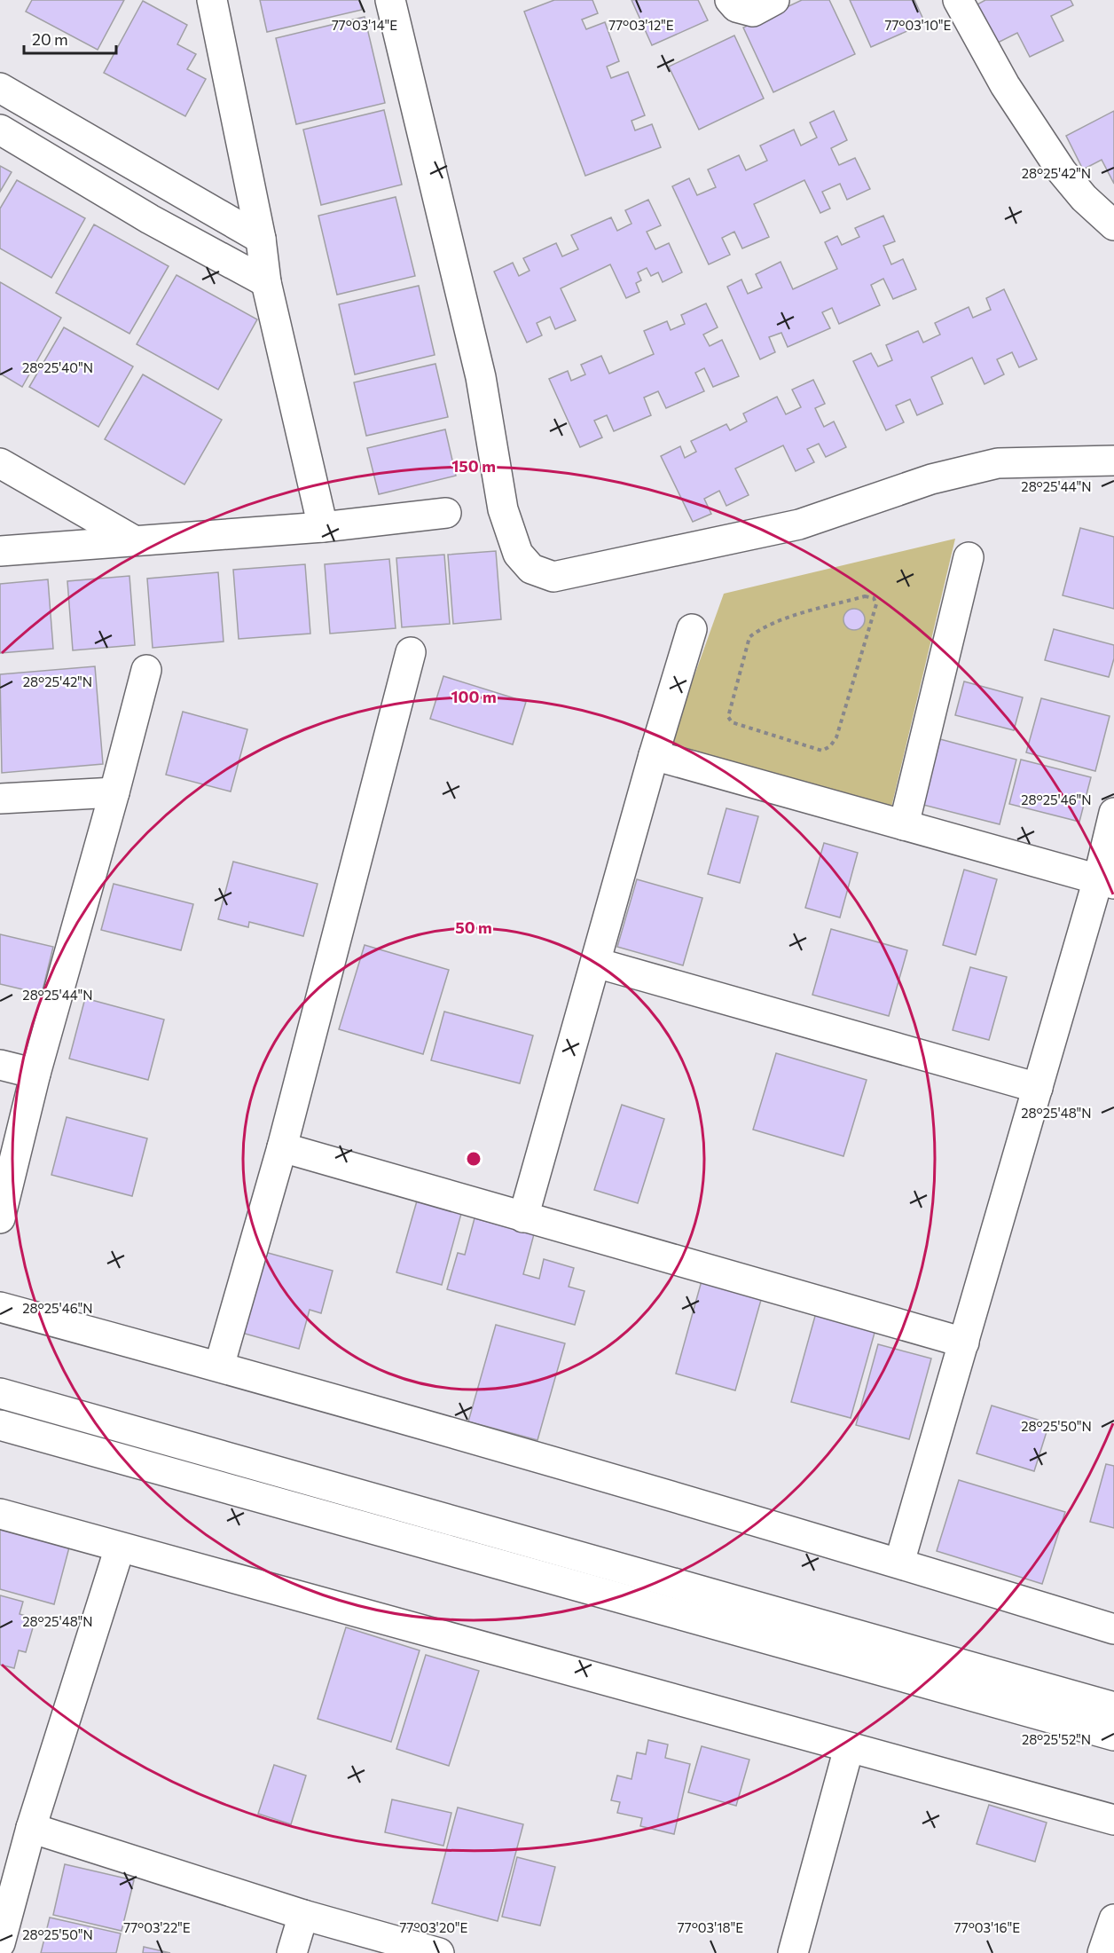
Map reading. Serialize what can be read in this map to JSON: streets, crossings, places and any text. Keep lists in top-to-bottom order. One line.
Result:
{"scale_bar":"20 m","coordinates":["77°03'14\"E","77°03'12\"E","77°03'10\"E","28°25'42\"N","28°25'40\"N","28°25'44\"N","28°25'46\"N","28°25'48\"N","28°25'50\"N","28°25'52\"N","77°03'22\"E","77°03'20\"E","77°03'18\"E","77°03'16\"E"],"rings":["150 m","100 m","50 m"]}
